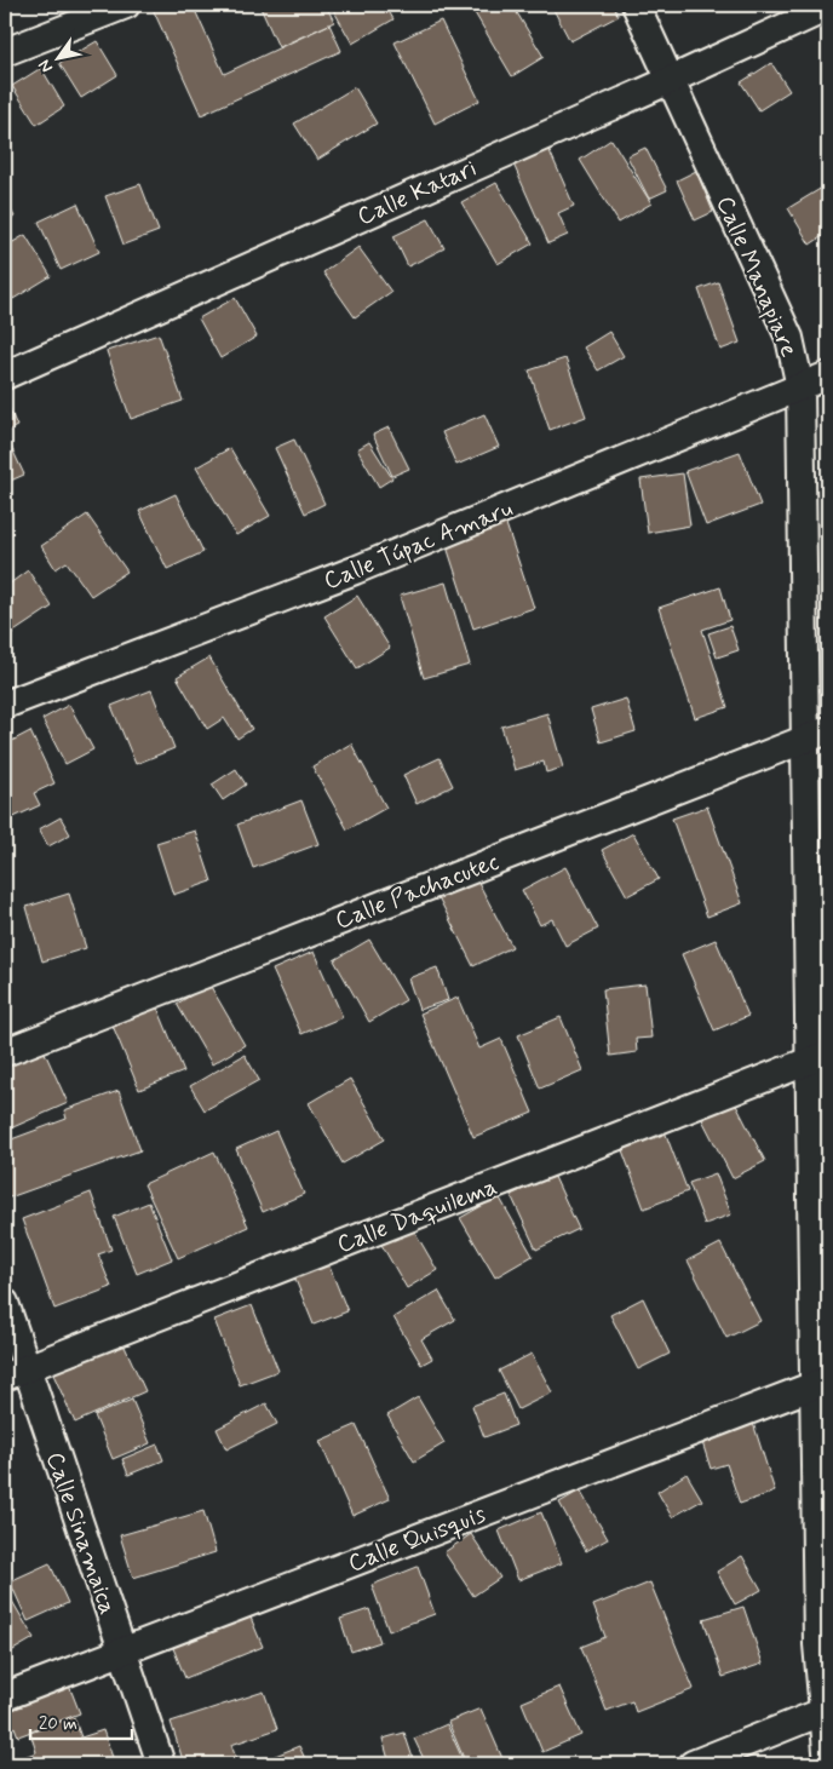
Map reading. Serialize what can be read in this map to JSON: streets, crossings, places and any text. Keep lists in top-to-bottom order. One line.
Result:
{"streets":{"street":["Calle Katari","Calle Manapiare","Calle Túpac Amaru","Calle Pachacutec","Calle Daquilema","Calle Sinamaica","Calle Quisquis"]},"crossings":[["Calle Katari","Calle Manapiare"],["Calle Manapiare","Calle Túpac Amaru"],["Calle Manapiare","Calle Pachacutec"],["Calle Manapiare","Calle Daquilema"],["Calle Manapiare","Calle Quisquis"],["Calle Daquilema","Calle Sinamaica"],["Calle Sinamaica","Calle Quisquis"]],"scale_bar":"20 m","north":"bottom left"}
